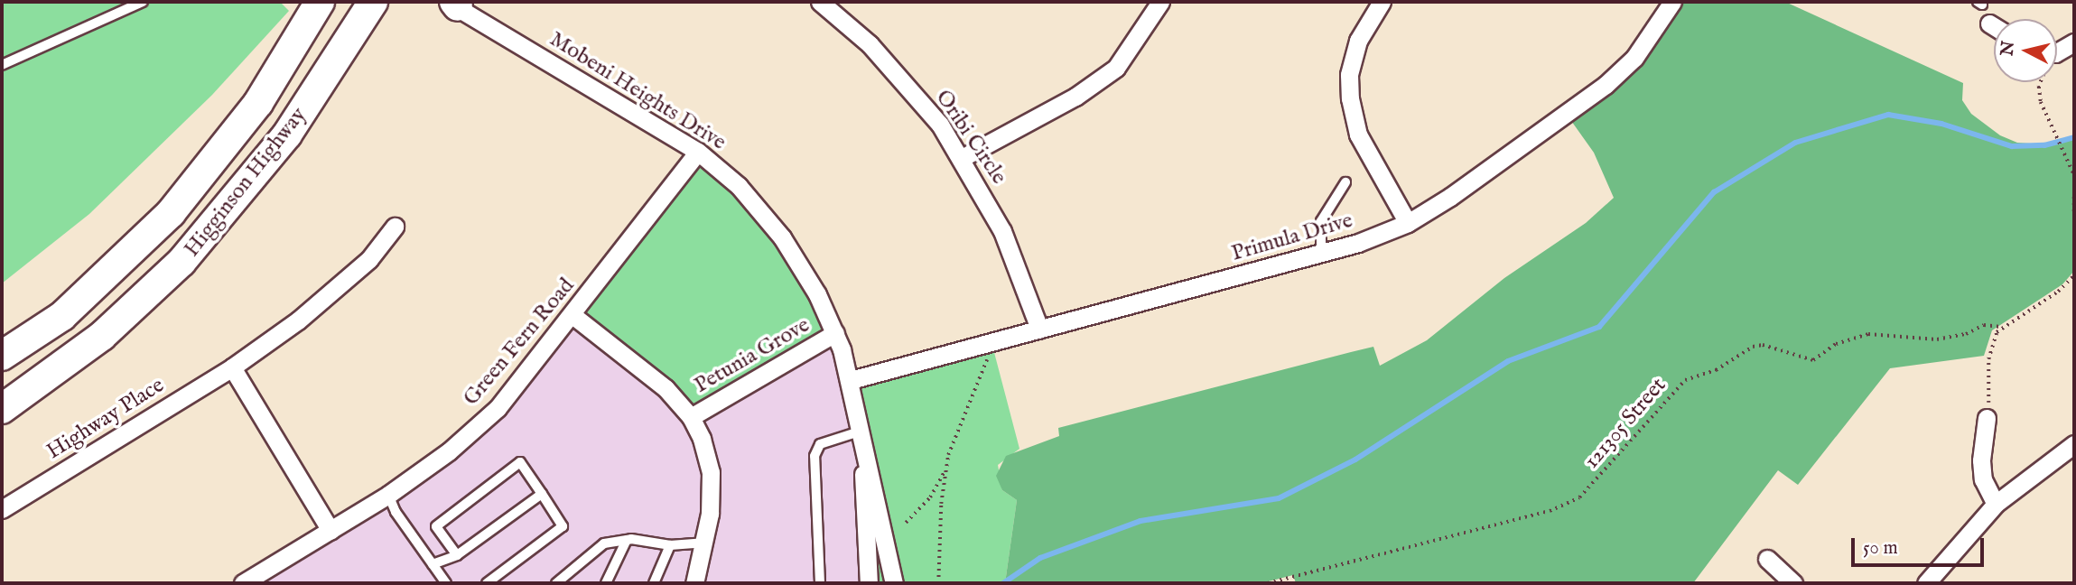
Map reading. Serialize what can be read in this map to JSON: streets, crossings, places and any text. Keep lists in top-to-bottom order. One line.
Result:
{"streets":{"highway":["Higginson Highway"],"street":["Mobeni Heights Drive","Oribi Circle","Primula Drive","Green Fern Road","Petunia Grove","Highway Place"],"path":["121305 Street"]},"crossings":[["Mobeni Heights Drive","Primula Drive"],["Mobeni Heights Drive","Green Fern Road"],["Mobeni Heights Drive","Petunia Grove"],["Oribi Circle","Primula Drive"]],"scale_bar":"50 m","north":"left"}
